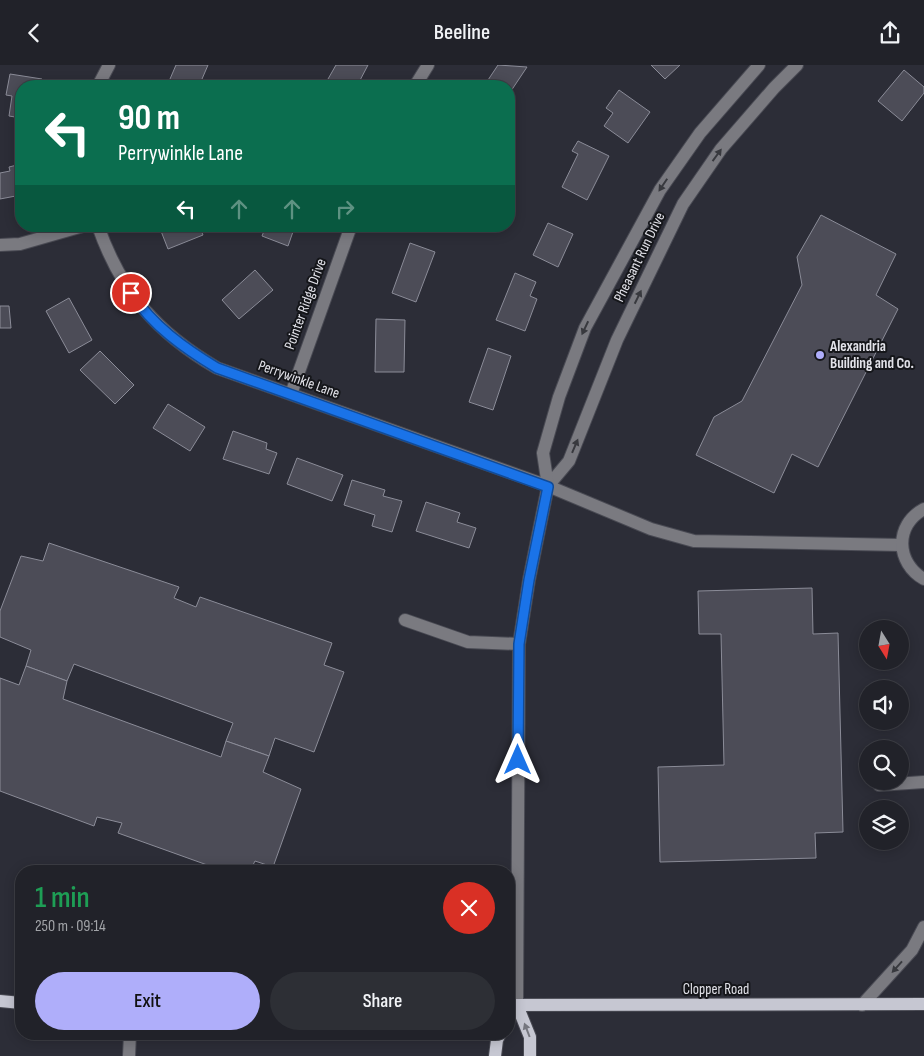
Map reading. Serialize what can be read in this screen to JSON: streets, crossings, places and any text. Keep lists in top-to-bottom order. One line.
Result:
{"streets":{"main road":["Clopper Road"],"street":["Pheasant Run Drive","Pointer Ridge Drive","Perrywinkle Lane"]},"crossings":[["Pheasant Run Drive","Perrywinkle Lane"],["Pointer Ridge Drive","Perrywinkle Lane"]],"places":["Alexandria Building and Co."],"north":"bottom","page":{"header":"Beeline","turn":["90 m","Perrywinkle Lane"],"heading":["1 min","250 m · 09:14"],"buttons":["Exit","Share"]}}
